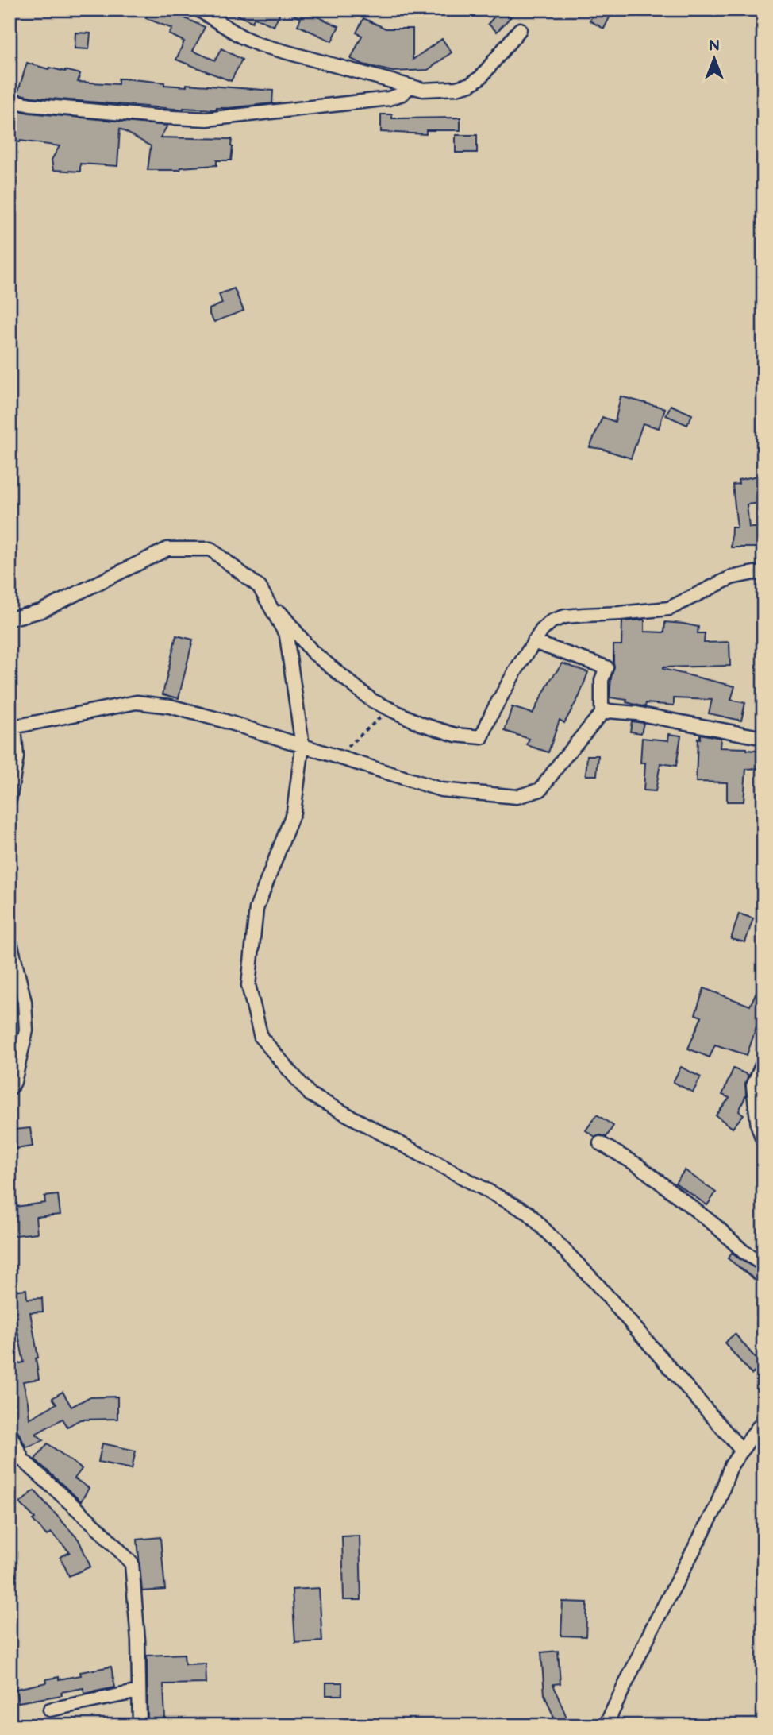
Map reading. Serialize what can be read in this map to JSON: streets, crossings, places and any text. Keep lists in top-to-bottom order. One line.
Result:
{"north":"top"}
